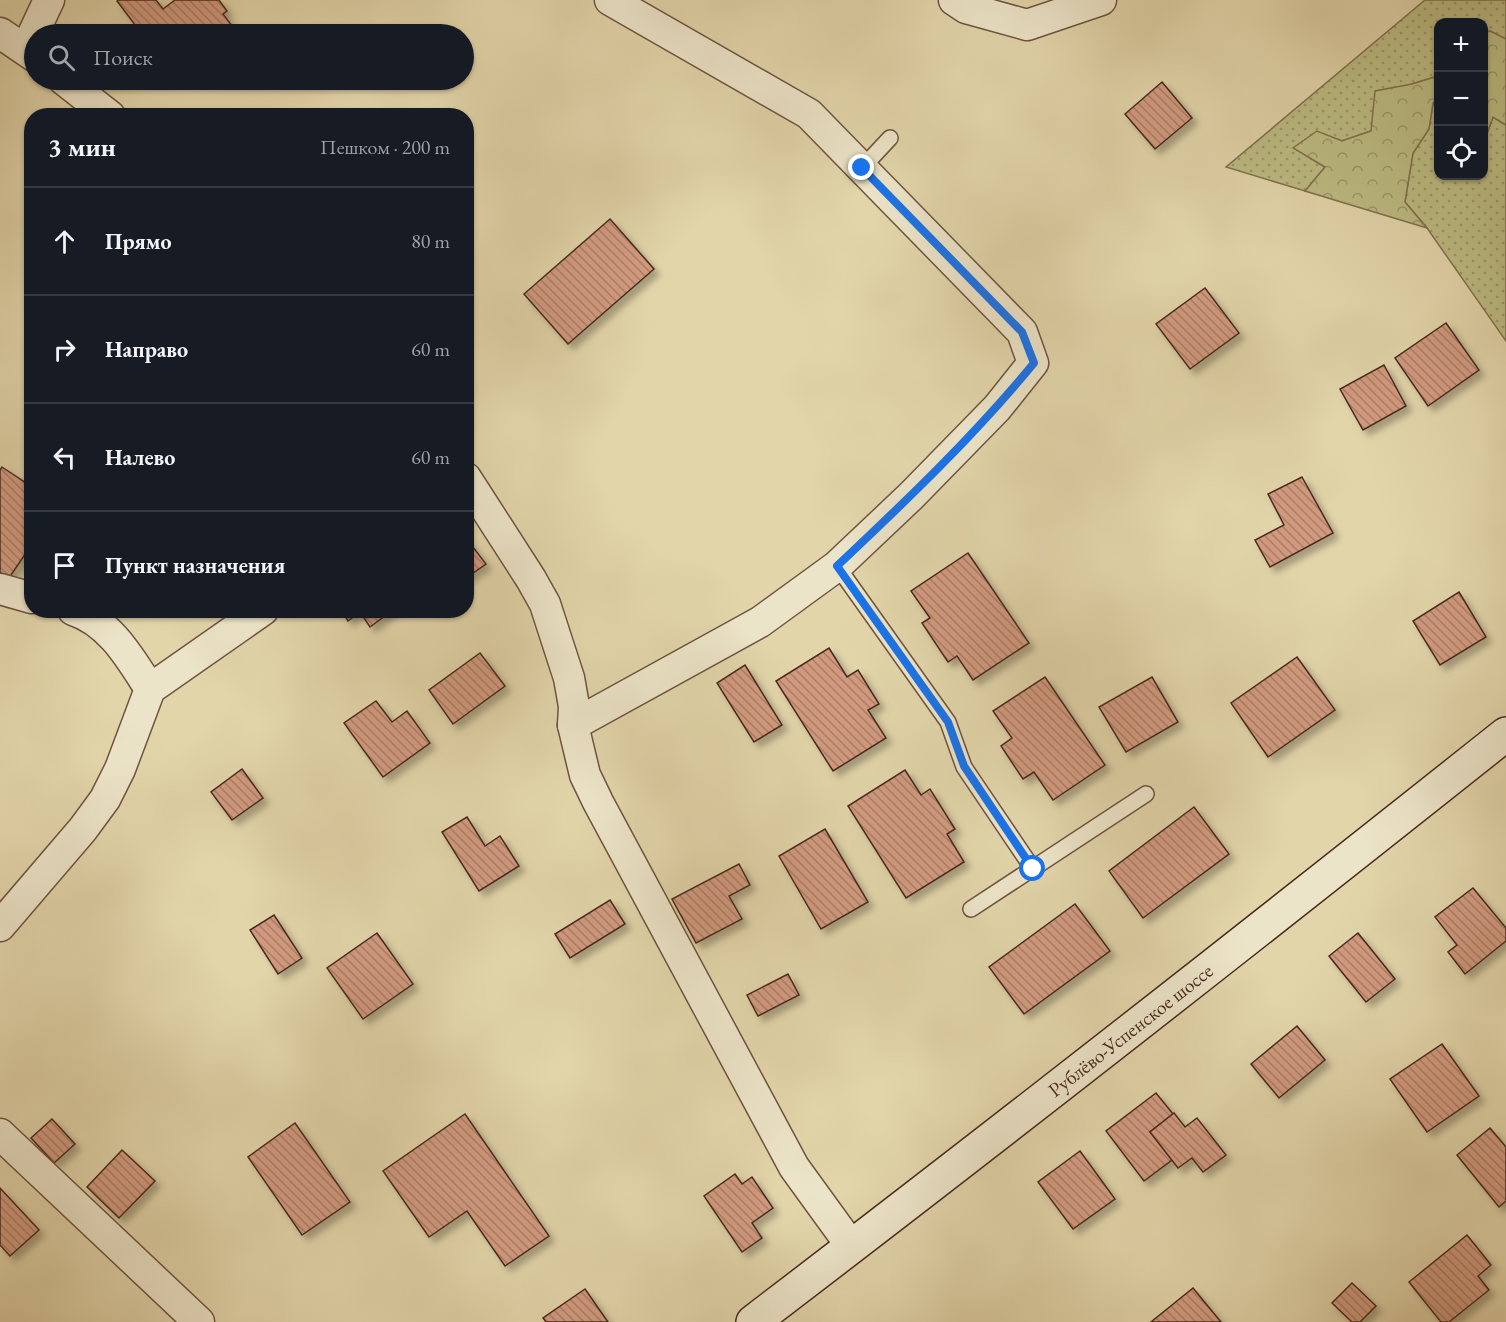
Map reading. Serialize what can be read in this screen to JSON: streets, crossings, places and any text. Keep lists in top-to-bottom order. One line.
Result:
{"streets":{"main road":["Рублёво-Успенское шоссе"]},"page":{"map_buttons":["+","−"],"search":"Поиск","heading":["3 мин","Пешком · 200 m"],"list":[["Прямо","80 m"],["Направо","60 m"],["Налево","60 m"],"Пункт назначения"]}}
